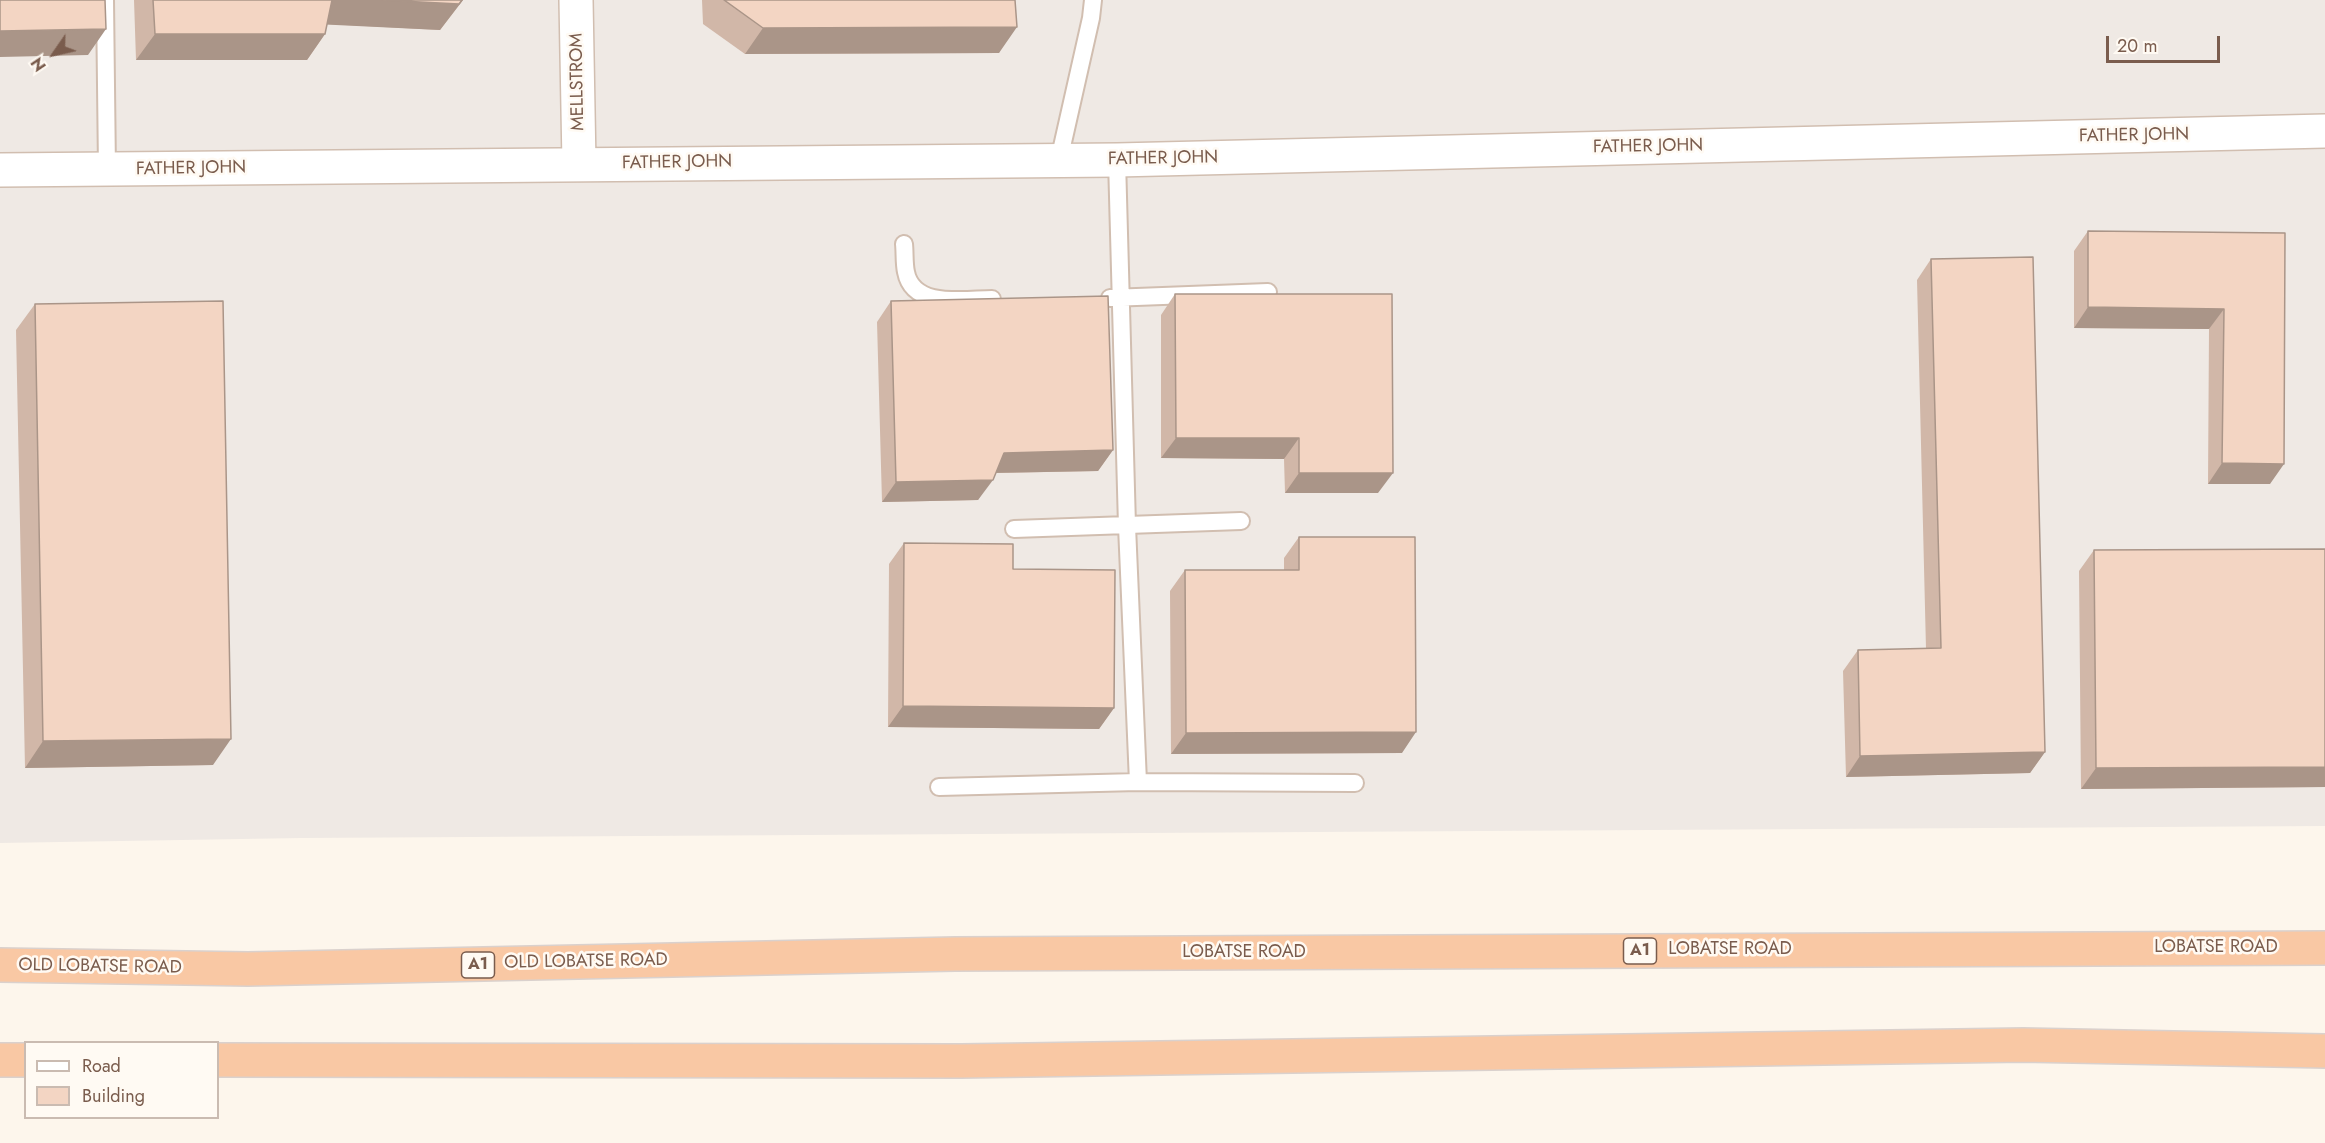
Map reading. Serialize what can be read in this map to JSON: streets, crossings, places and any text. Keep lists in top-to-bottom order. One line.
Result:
{"streets":{"highway":["LOBATSE ROAD","A1","OLD LOBATSE ROAD"],"street":["MELLSTROM","FATHER JOHN"]},"crossings":[["MELLSTROM","FATHER JOHN"],["LOBATSE ROAD","OLD LOBATSE ROAD"]],"legend":["Road","Building"],"scale_bar":"20 m","north":"bottom left"}
